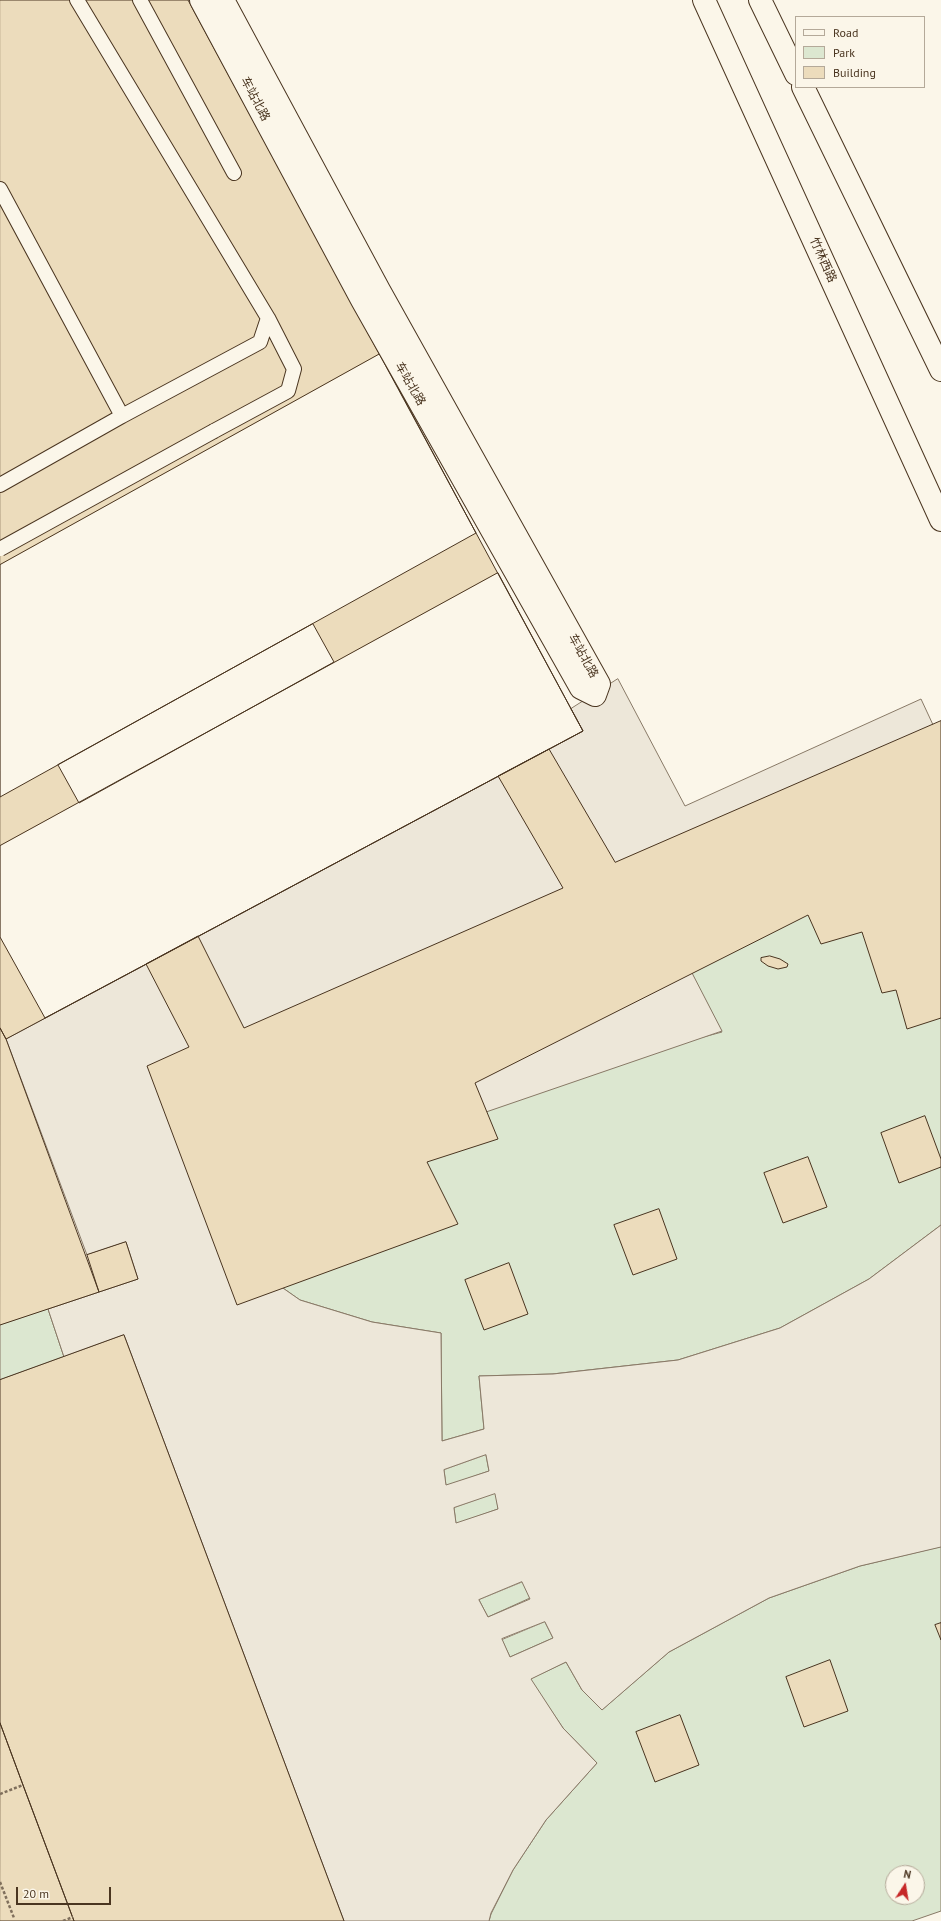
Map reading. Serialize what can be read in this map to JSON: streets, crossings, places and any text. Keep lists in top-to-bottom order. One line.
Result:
{"streets":{"street":["车站北路","竹林西路"]},"legend":["Road","Park","Building"],"scale_bar":"20 m","north":"top"}
